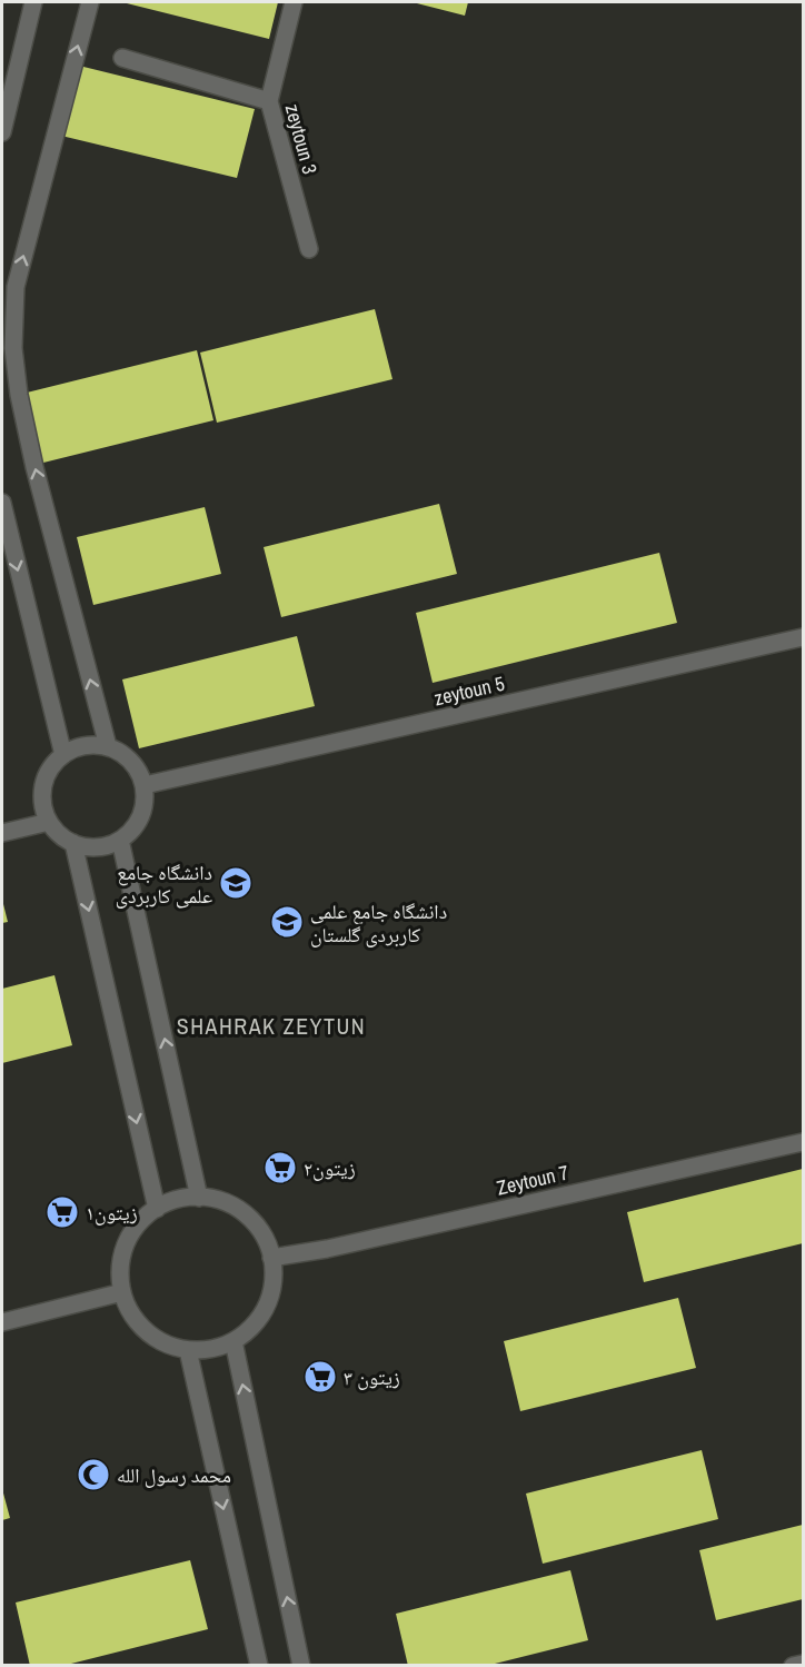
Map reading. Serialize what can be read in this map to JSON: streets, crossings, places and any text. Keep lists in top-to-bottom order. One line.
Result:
{"streets":{"street":["zeytoun 3","zeytoun 5","Zeytoun 7"]},"districts":["SHAHRAK ZEYTUN"],"places":{"school or university":["دانشگاه جامع علمی کاربردی","دانشگاه جامع علمی کاربردی گلستان"],"supermarket":["زیتون۲","زیتون۱","زیتون ۳"],"mosque":["محمد رسول الله"]}}
